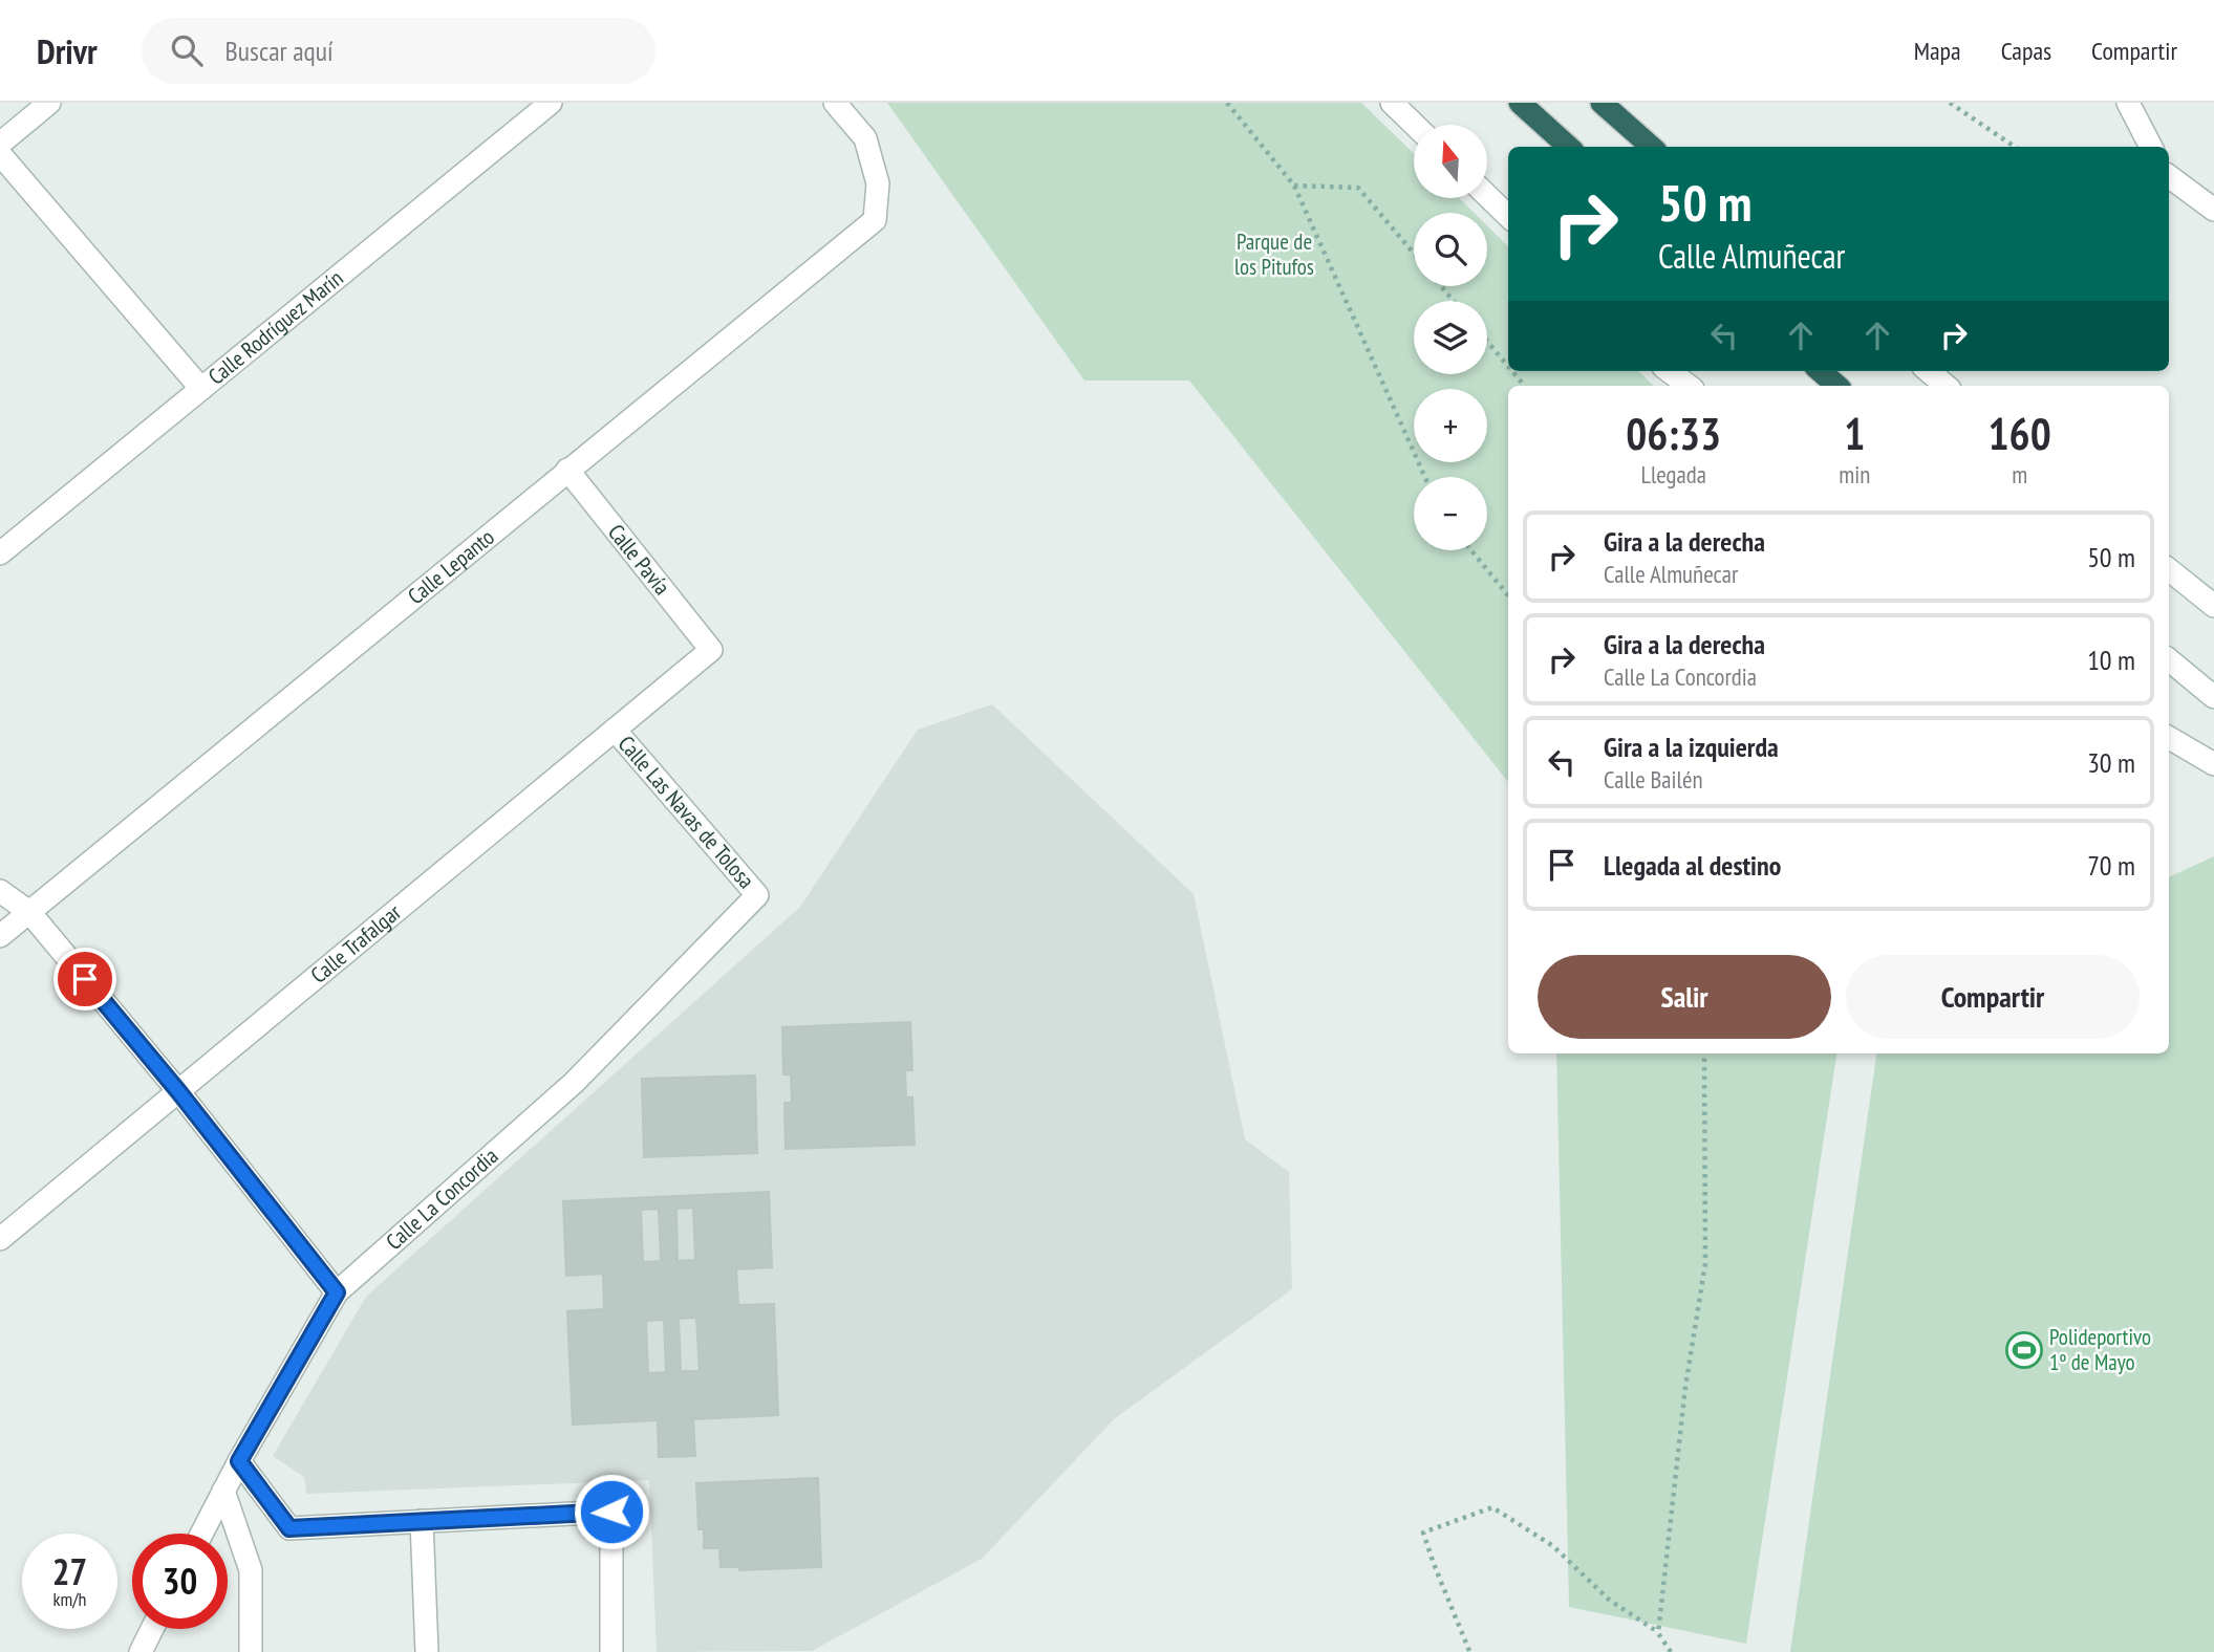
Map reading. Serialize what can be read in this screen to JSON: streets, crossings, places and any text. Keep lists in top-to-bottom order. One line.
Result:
{"streets":{"street":["Calle Rodríguez Marín","Calle Pavía","Calle Lepanto","Calle Las Navas de Tolosa","Calle Trafalgar","Calle La Concordia"]},"crossings":[["Calle Pavía","Calle Lepanto"],["Calle Pavía","Calle Trafalgar"],["Calle Las Navas de Tolosa","Calle Trafalgar"],["Calle Las Navas de Tolosa","Calle La Concordia"]],"parks":["Parque de los Pitufos"],"places":{"sports":["Polideportivo 1º de Mayo"]},"north":"top","page":{"header":"Drivr","search":"Buscar aquí","nav":["Mapa","Capas","Compartir"],"map_buttons":["+","−"],"turn":["50 m","Calle Almuñecar"],"eta":["06:33","Llegada","1","min","160","m"],"list":[{"name":"Gira a la derecha","note":"Calle Almuñecar","value":"50 m"},{"name":"Gira a la derecha","note":"Calle La Concordia","value":"10 m"},{"name":"Gira a la izquierda","note":"Calle Bailén","value":"30 m"},{"name":"Llegada al destino","value":"70 m"}],"buttons":["Salir","Compartir"],"speed":"27 km/h","limit":"30"}}
